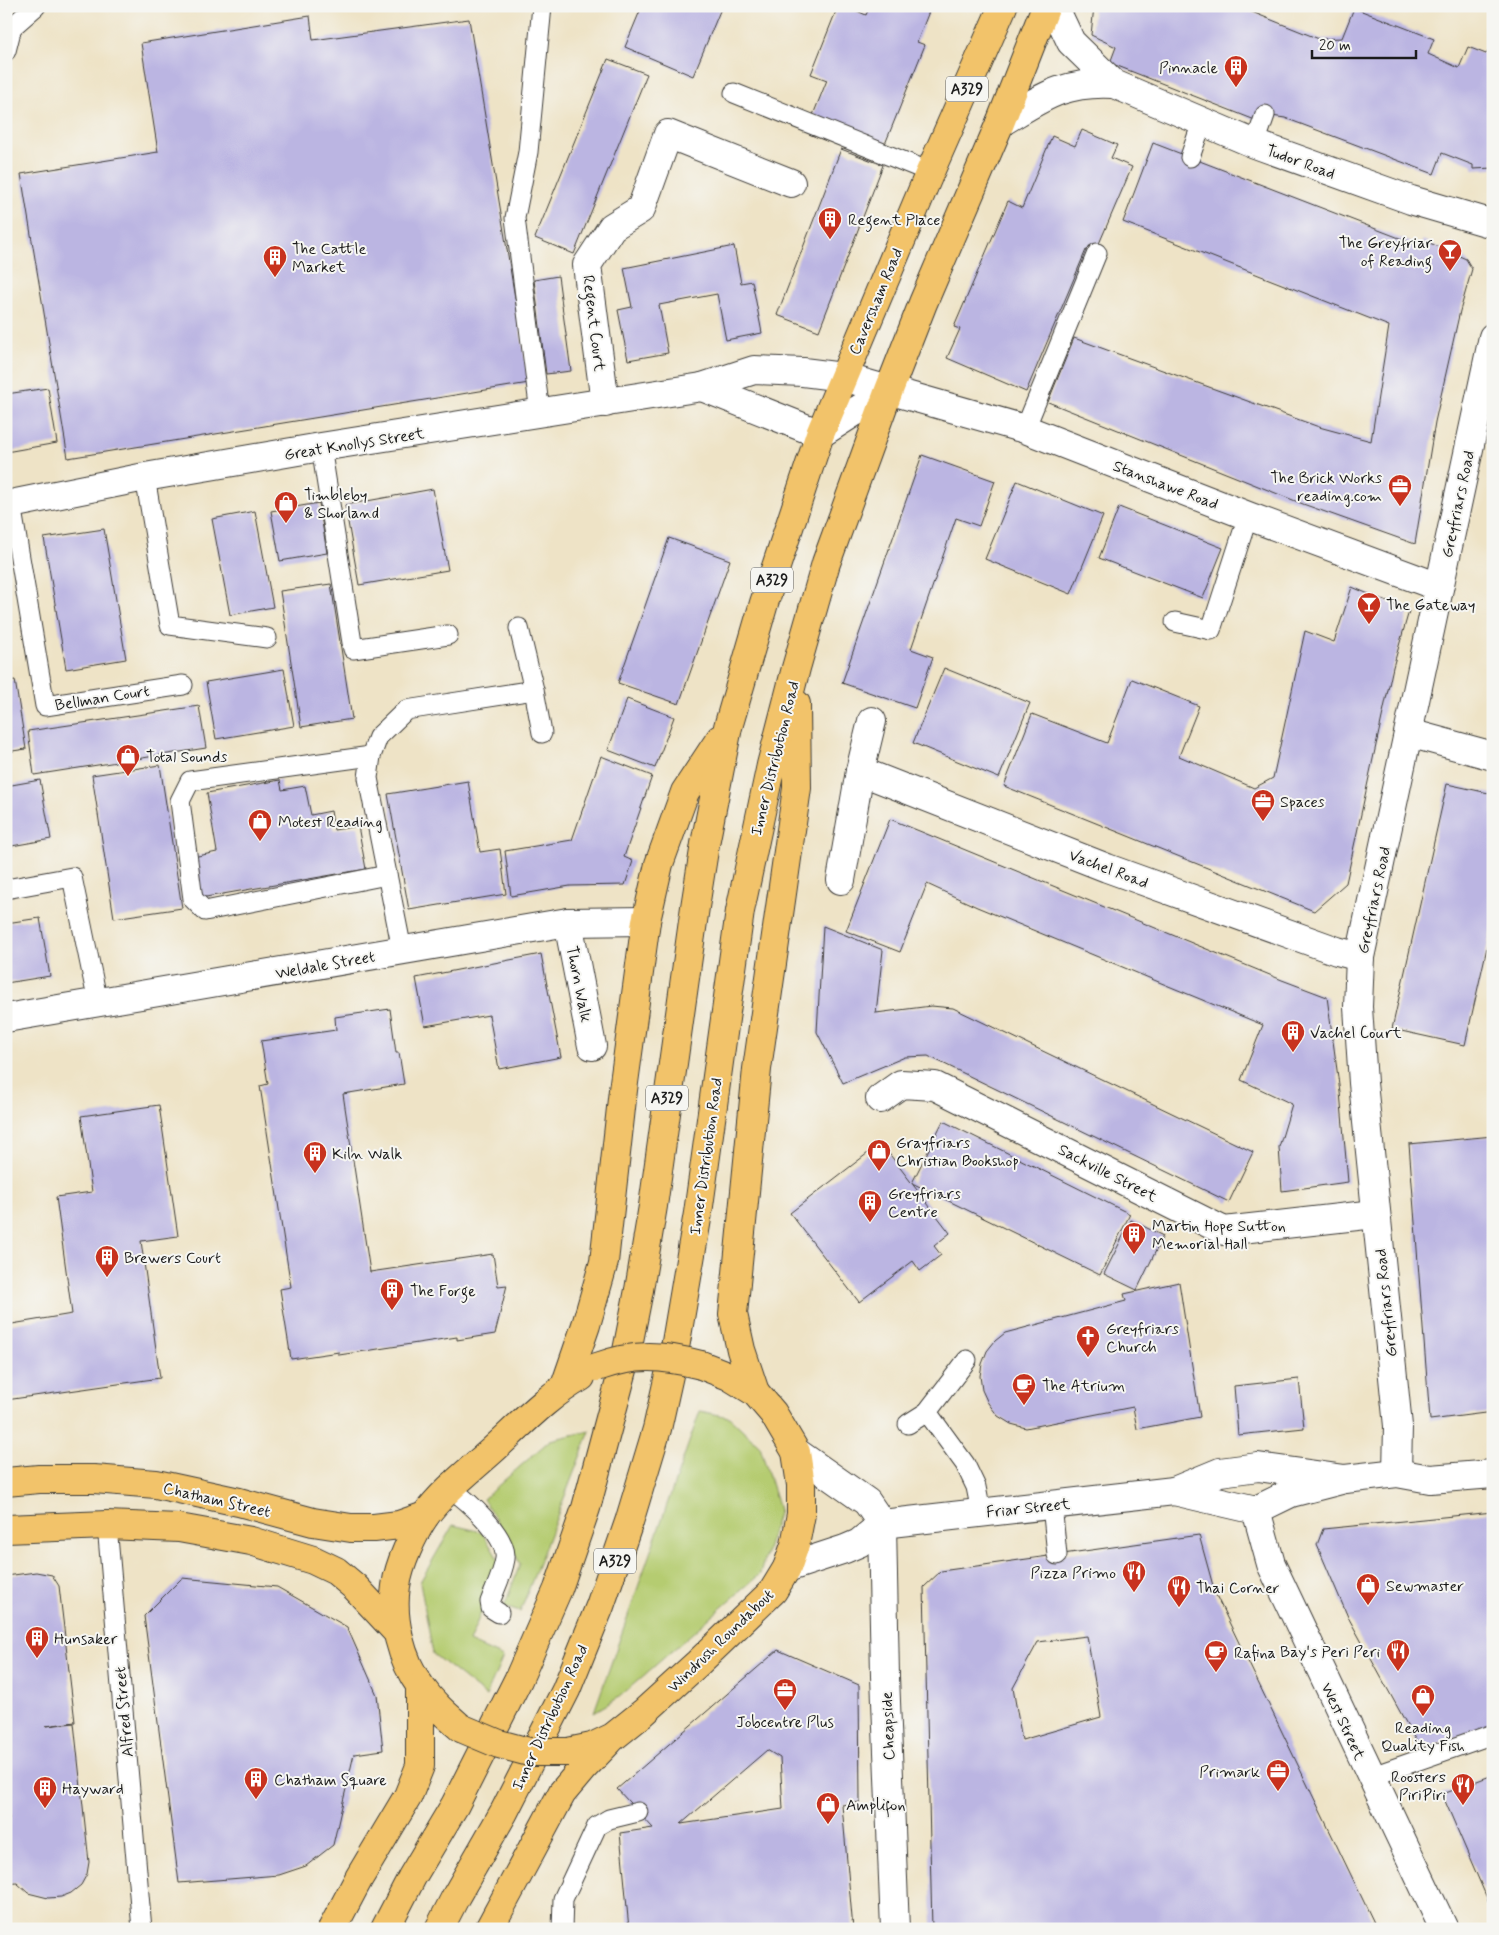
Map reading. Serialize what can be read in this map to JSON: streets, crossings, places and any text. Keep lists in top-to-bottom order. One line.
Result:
{"streets":{"main road":["A329","Caversham Road","Inner Distribution Road","Chatham Street","Windrush Roundabout"],"street":["Tudor Road","Regent Court","Great Knollys Street","Stanshawe Road","Greyfriars Road","Vachel Road","Weldale Street","Thorn Walk","Sackville Street","Friar Street","West Street","Cheapside"],"lane":["Bellman Court","Alfred Street"]},"crossings":[["A329","Tudor Road"],["A329","Caversham Road"],["A329","Great Knollys Street"],["A329","Inner Distribution Road"],["Tudor Road","Inner Distribution Road"],["Caversham Road","Great Knollys Street"],["Regent Court","Great Knollys Street"],["Great Knollys Street","Stanshawe Road"],["Great Knollys Street","Bellman Court"],["Great Knollys Street","Inner Distribution Road"],["Stanshawe Road","Greyfriars Road"],["Stanshawe Road","Inner Distribution Road"],["Greyfriars Road","Vachel Road"],["Greyfriars Road","Sackville Street"],["Greyfriars Road","Friar Street"],["Weldale Street","Thorn Walk"],["Chatham Street","Windrush Roundabout"],["Chatham Street","Alfred Street"],["Friar Street","West Street"],["Friar Street","Cheapside"]],"places":{"building":["Pinnacle","Regent Place","The Cattle Market","Vachel Court","Kiln Walk","Greyfriars Centre","Martin Hope Sutton Memorial Hall","Brewers Court","The Forge","Hunsaker","Chatham Square","Hayward"],"bar":["The Greyfriar of Reading","The Gateway"],"office":["The Brick Works reading.com","Spaces","Jobcentre Plus","Primark"],"shop":["Timbleby & Shorland","Total Sounds","Motest Reading","Grayfriars Christian Bookshop","Sewmaster","Reading Quality Fish","Amplifon"],"church":["Greyfriars Church"],"cafe":["The Atrium","Rafina"],"restaurant":["Pizza Primo","Thai Corner","Bay's Peri Peri","Roosters PiriPiri"]},"scale_bar":"20 m"}
